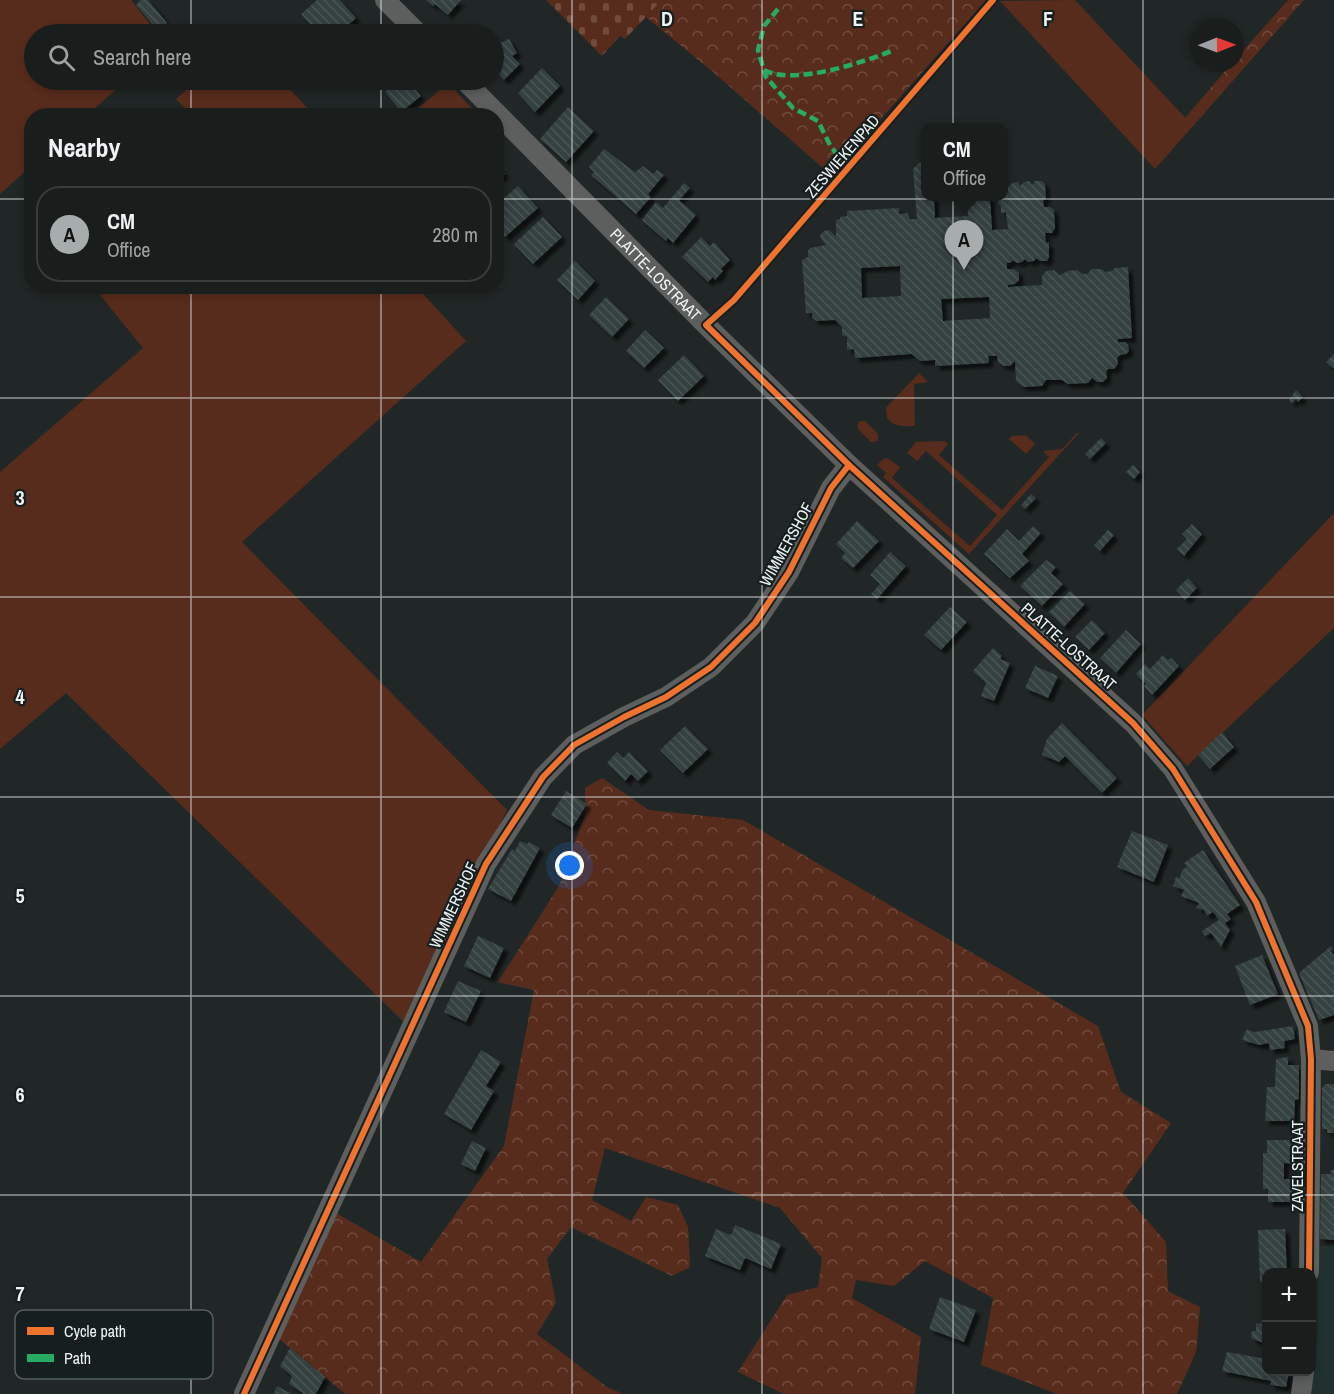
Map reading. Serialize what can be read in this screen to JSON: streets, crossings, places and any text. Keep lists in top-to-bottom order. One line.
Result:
{"streets":{"street":["PLATTE-LOSTRAAT","WIMMERSHOF","ZAVELSTRAAT"],"cycle path":["ZESWIEKENPAD"]},"crossings":[["PLATTE-LOSTRAAT","WIMMERSHOF"],["PLATTE-LOSTRAAT","ZAVELSTRAAT"]],"legend":["Cycle path","Path"],"north":"right","page":{"search":"Search here","heading":"Nearby","popup":["CM","Office"],"list":[{"mark":"A","name":"CM","note":"Office","value":"280 m"}],"pins":"A","map_buttons":["+","−"]},"grid":{"columns":["D","E","F"],"rows":["3","4","5","6","7"]}}
